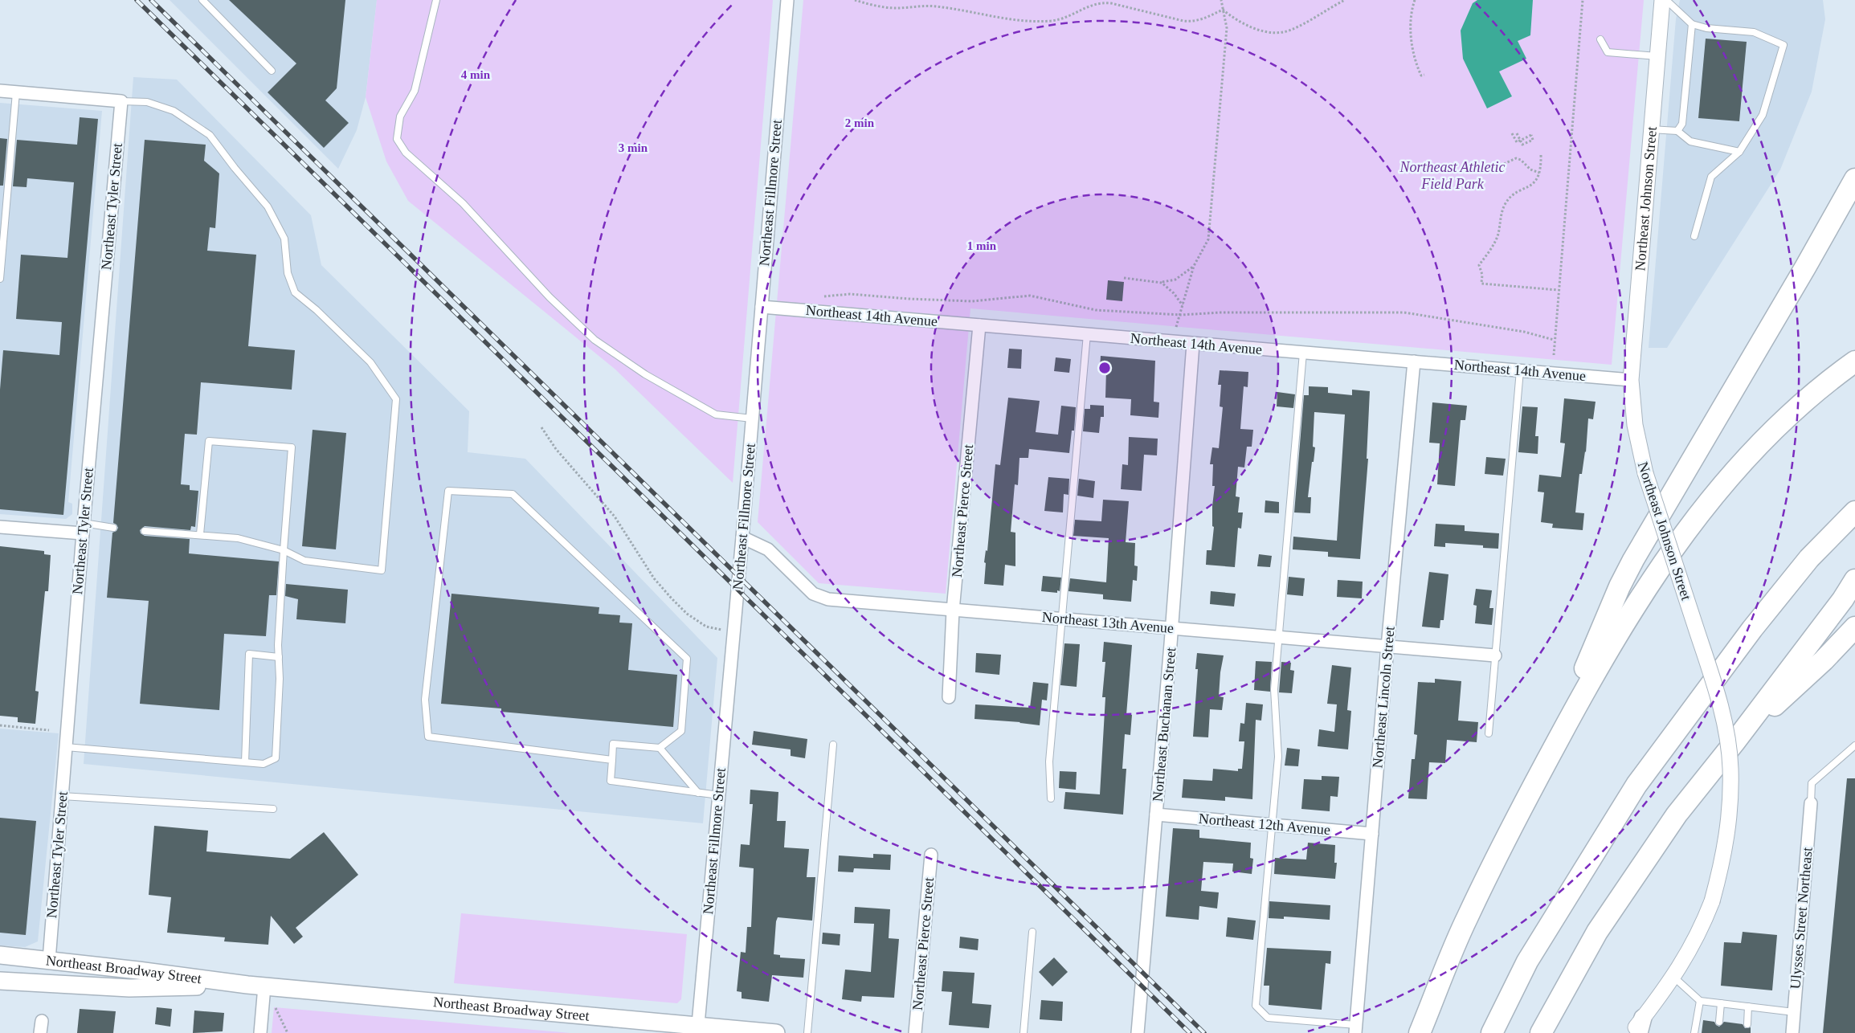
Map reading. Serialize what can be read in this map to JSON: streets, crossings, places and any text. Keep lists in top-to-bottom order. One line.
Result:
{"streets":{"main road":["Northeast Broadway Street"],"street":["Northeast Fillmore Street","Northeast Johnson Street","Northeast Tyler Street","Northeast 14th Avenue","Northeast Pierce Street","Northeast 13th Avenue","Northeast Lincoln Street","Northeast Buchanan Street","Northeast 12th Avenue","Ulysses Street Northeast"]},"crossings":[["Northeast Fillmore Street","Northeast 14th Avenue"],["Northeast Fillmore Street","Northeast 13th Avenue"],["Northeast Fillmore Street","Northeast Broadway Street"],["Northeast Johnson Street","Northeast 14th Avenue"],["Northeast Tyler Street","Northeast Broadway Street"],["Northeast 14th Avenue","Northeast Pierce Street"],["Northeast 14th Avenue","Northeast Lincoln Street"],["Northeast 14th Avenue","Northeast Buchanan Street"],["Northeast Pierce Street","Northeast 13th Avenue"],["Northeast 13th Avenue","Northeast Lincoln Street"],["Northeast 13th Avenue","Northeast Buchanan Street"],["Northeast Lincoln Street","Northeast 12th Avenue"],["Northeast Buchanan Street","Northeast 12th Avenue"]],"parks":["Northeast Athletic Field Park"],"rings":["4 min","2 min","3 min","1 min"]}
